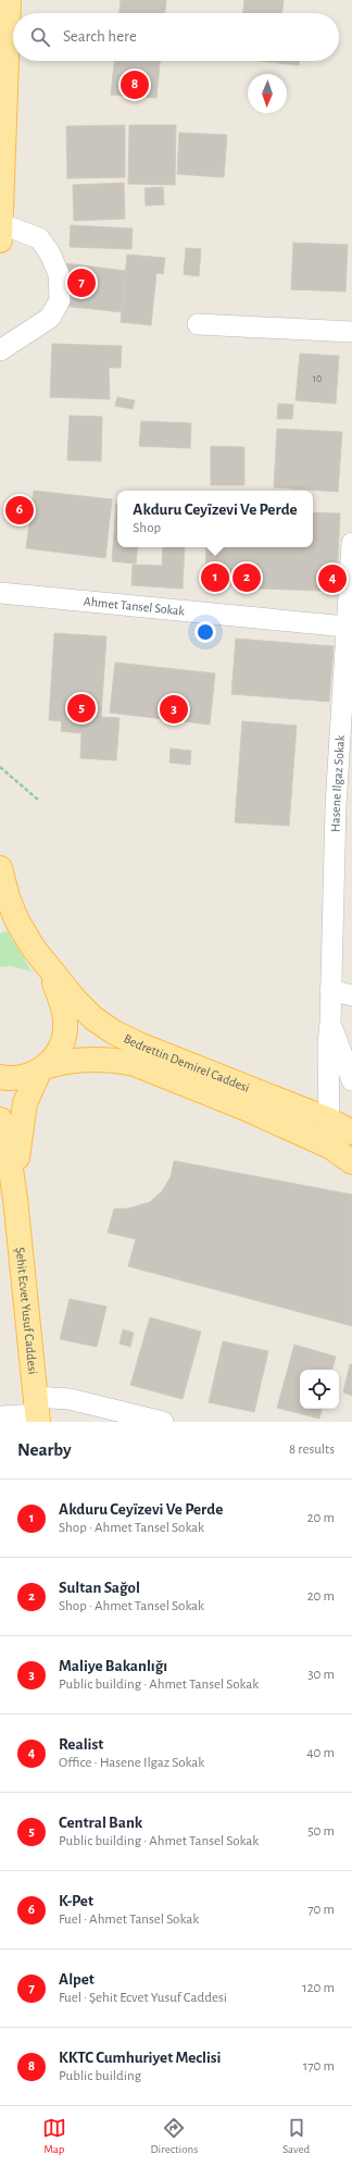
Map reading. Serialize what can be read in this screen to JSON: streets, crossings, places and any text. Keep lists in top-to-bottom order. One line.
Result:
{"streets":{"main road":["Bedrettin Demirel Caddesi","Şehit Ecvet Yusuf Caddesi"],"street":["Ahmet Tansel Sokak","Hasene Ilgaz Sokak"]},"crossings":[["Ahmet Tansel Sokak","Hasene Ilgaz Sokak"],["Hasene Ilgaz Sokak","Bedrettin Demirel Caddesi"],["Bedrettin Demirel Caddesi","Şehit Ecvet Yusuf Caddesi"]],"house_numbers":["10"],"north":"bottom","page":{"search":"Search here","pins":["8","7","6","1","2","4","5","3"],"popup":["Akduru Ceyïzevi Ve Perde","Shop"],"heading":["Nearby","8 results"],"list":[{"mark":"1","name":"Akduru Ceyïzevi Ve Perde","note":"Shop · Ahmet Tansel Sokak","value":"20 m"},{"mark":"2","name":"Sultan Sağol","note":"Shop · Ahmet Tansel Sokak","value":"20 m"},{"mark":"3","name":"Maliye Bakanlığı","note":"Public building · Ahmet Tansel Sokak","value":"30 m"},{"mark":"4","name":"Realist","note":"Office · Hasene Ilgaz Sokak","value":"40 m"},{"mark":"5","name":"Central Bank","note":"Public building · Ahmet Tansel Sokak","value":"50 m"},{"mark":"6","name":"K-Pet","note":"Fuel · Ahmet Tansel Sokak","value":"70 m"},{"mark":"7","name":"Alpet","note":"Fuel · Şehit Ecvet Yusuf Caddesi","value":"120 m"},{"mark":"8","name":"KKTC Cumhuriyet Meclisi","note":"Public building","value":"170 m"}],"nav":["Map","Directions","Saved"]}}
